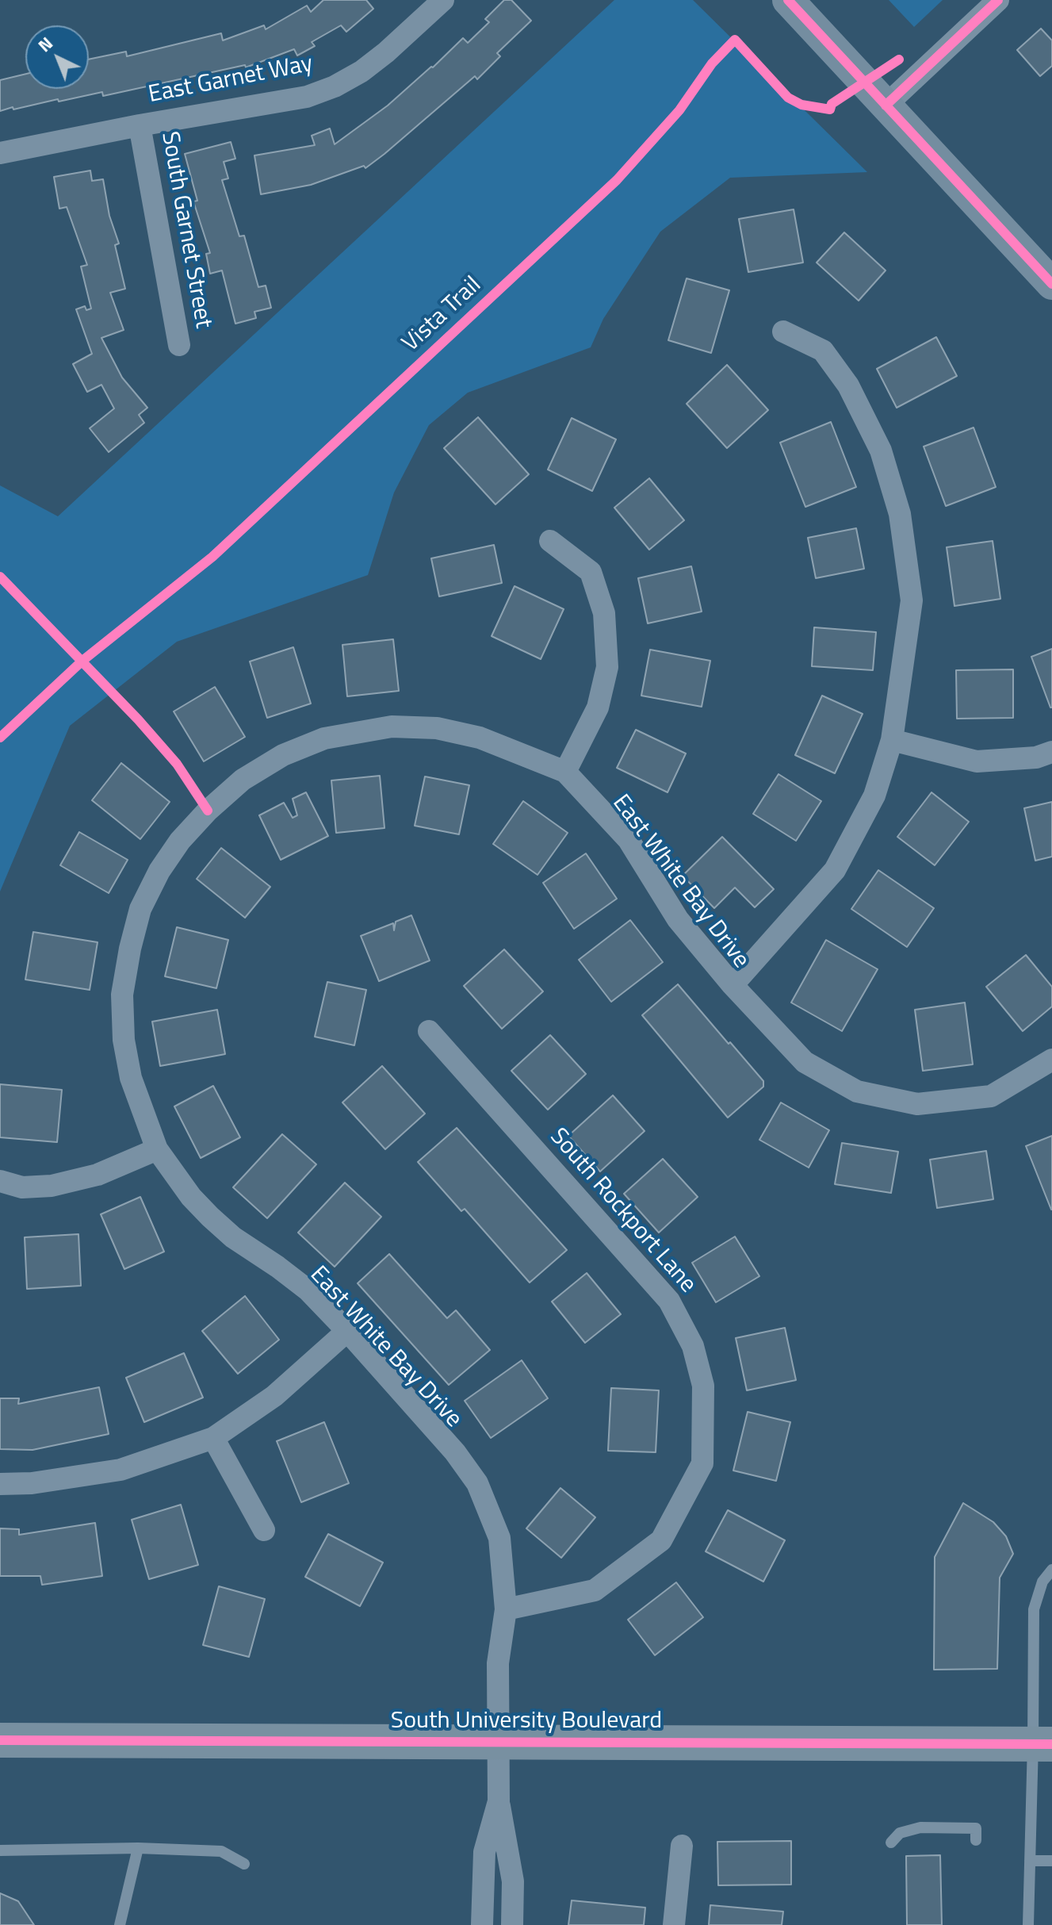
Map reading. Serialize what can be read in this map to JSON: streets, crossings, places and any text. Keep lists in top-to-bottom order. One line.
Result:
{"streets":{"main road":["South University Boulevard"],"street":["East Garnet Way","South Garnet Street","East White Bay Drive","South Rockport Lane"],"cycle path":["Vista Trail"]},"crossings":[["East Garnet Way","South Garnet Street"],["East White Bay Drive","South Rockport Lane"],["East White Bay Drive","South University Boulevard"]],"north":"top left"}
